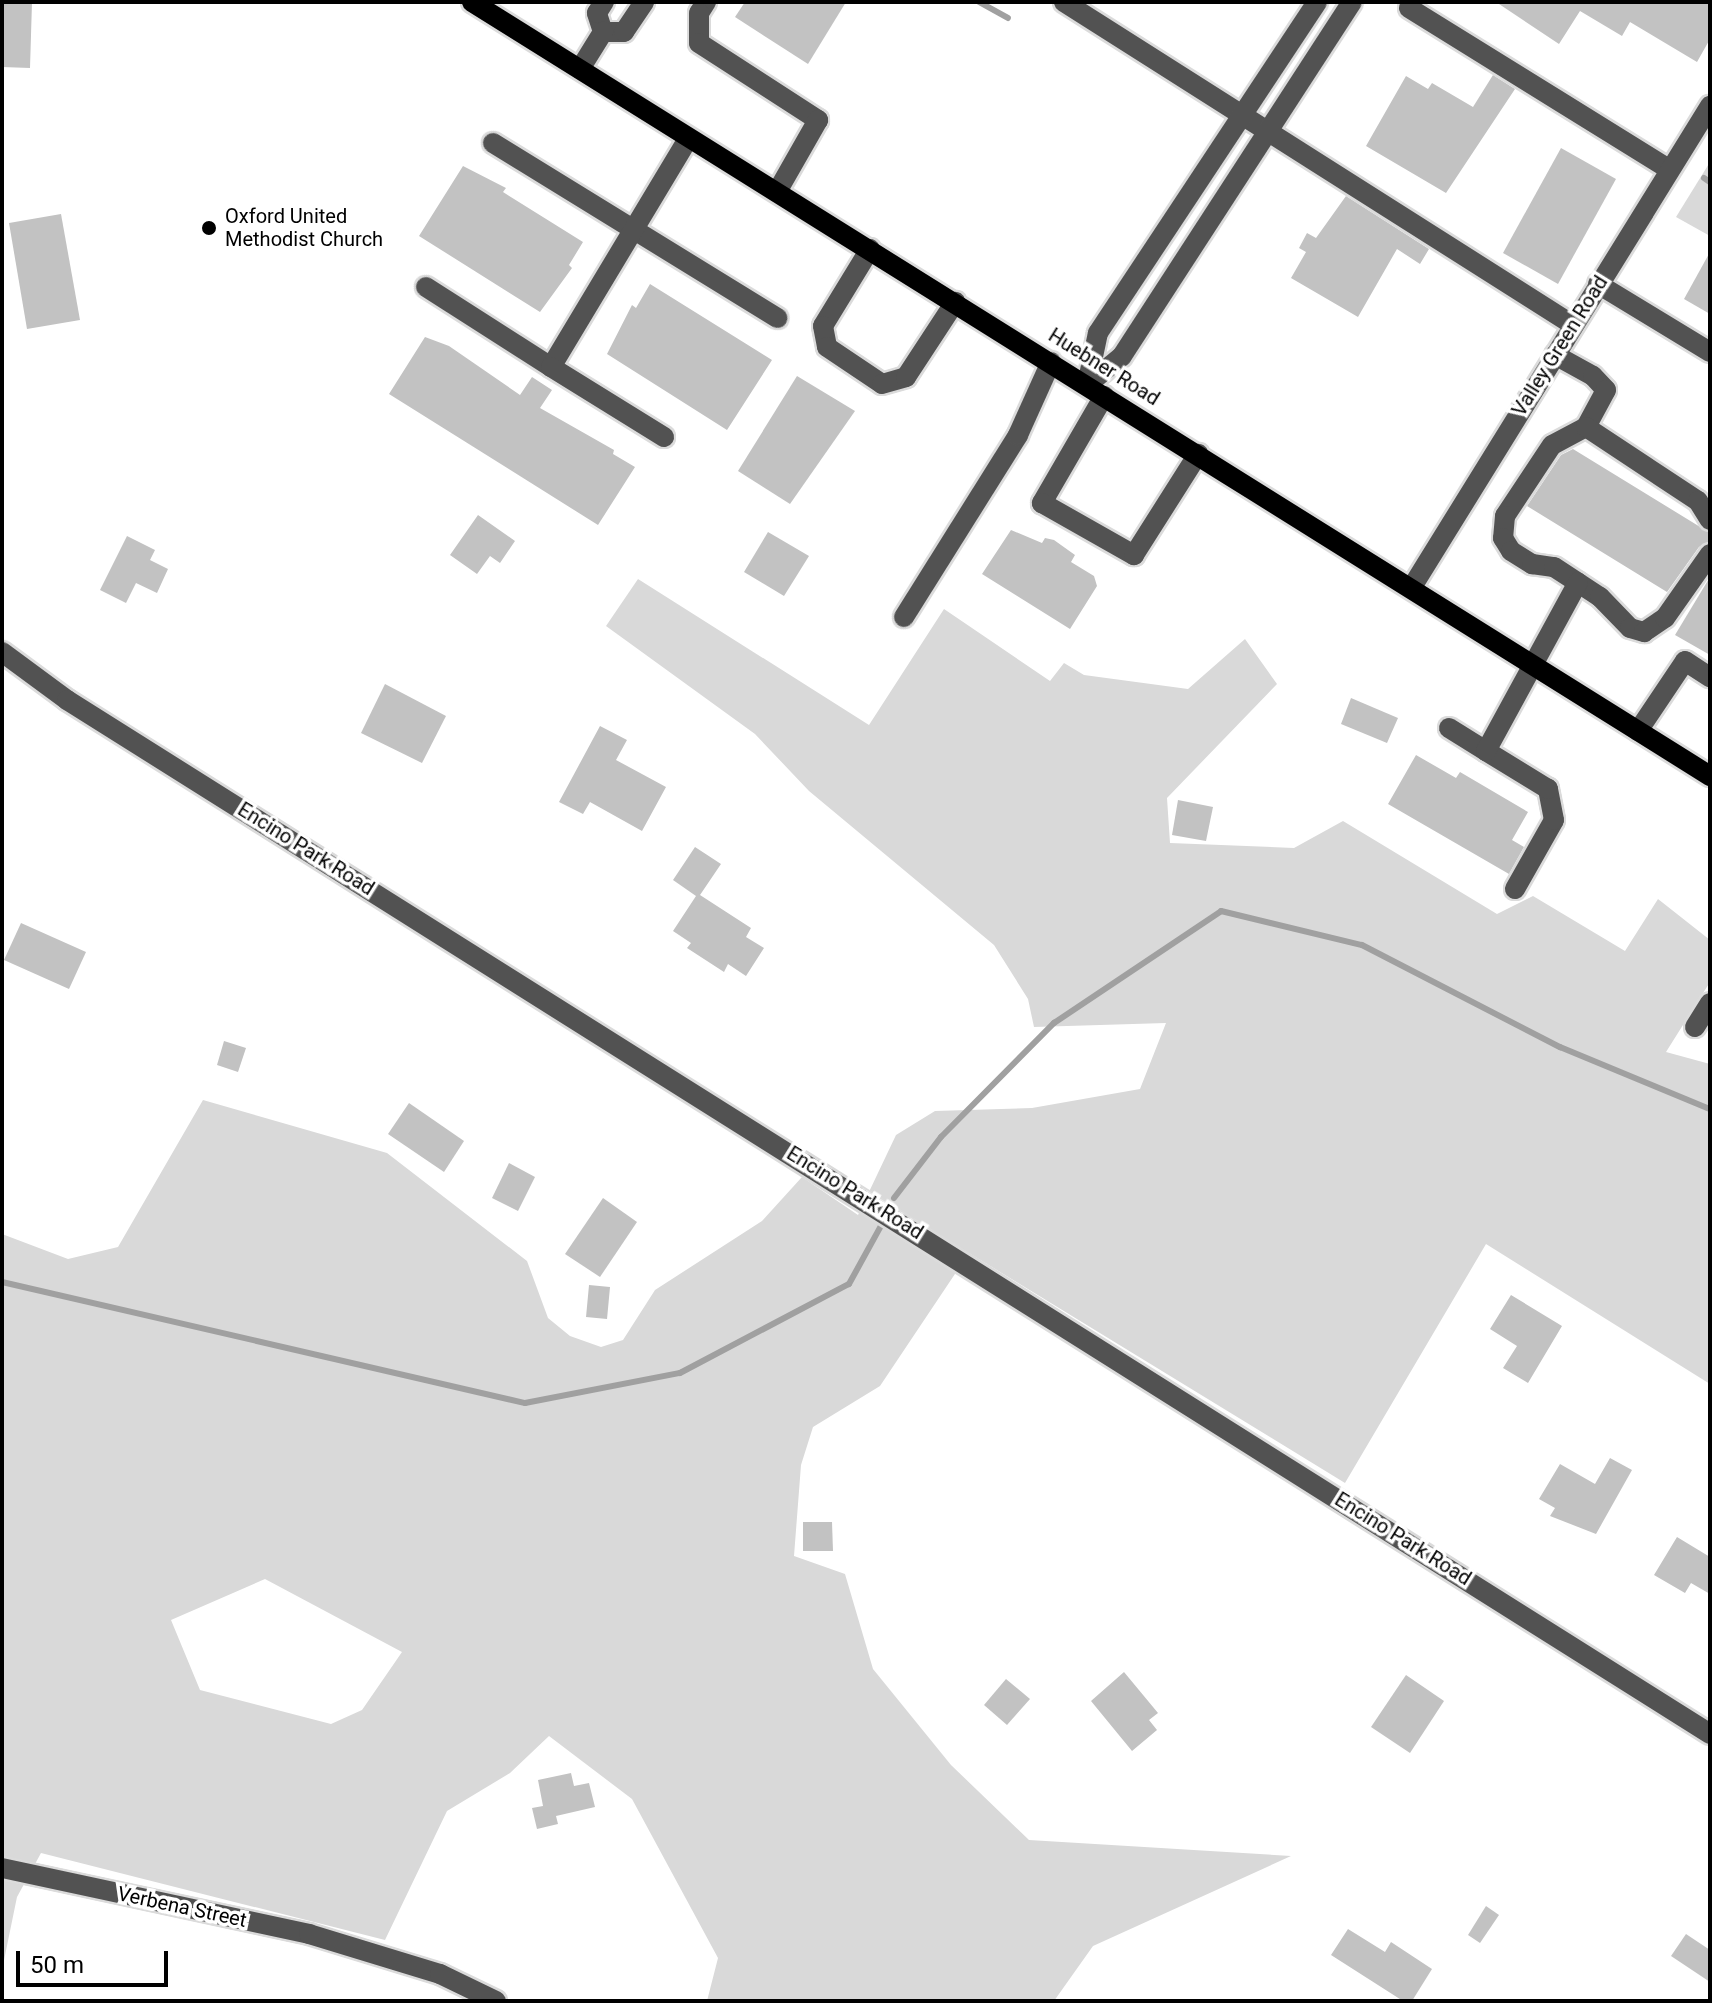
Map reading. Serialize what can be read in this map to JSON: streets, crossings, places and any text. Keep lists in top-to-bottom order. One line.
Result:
{"streets":{"main road":["Huebner Road"],"street":["Valley Green Road","Encino Park Road","Verbena Street"]},"crossings":[["Valley Green Road","Huebner Road"]],"places":["Oxford United Methodist Church"],"scale_bar":"50 m"}
